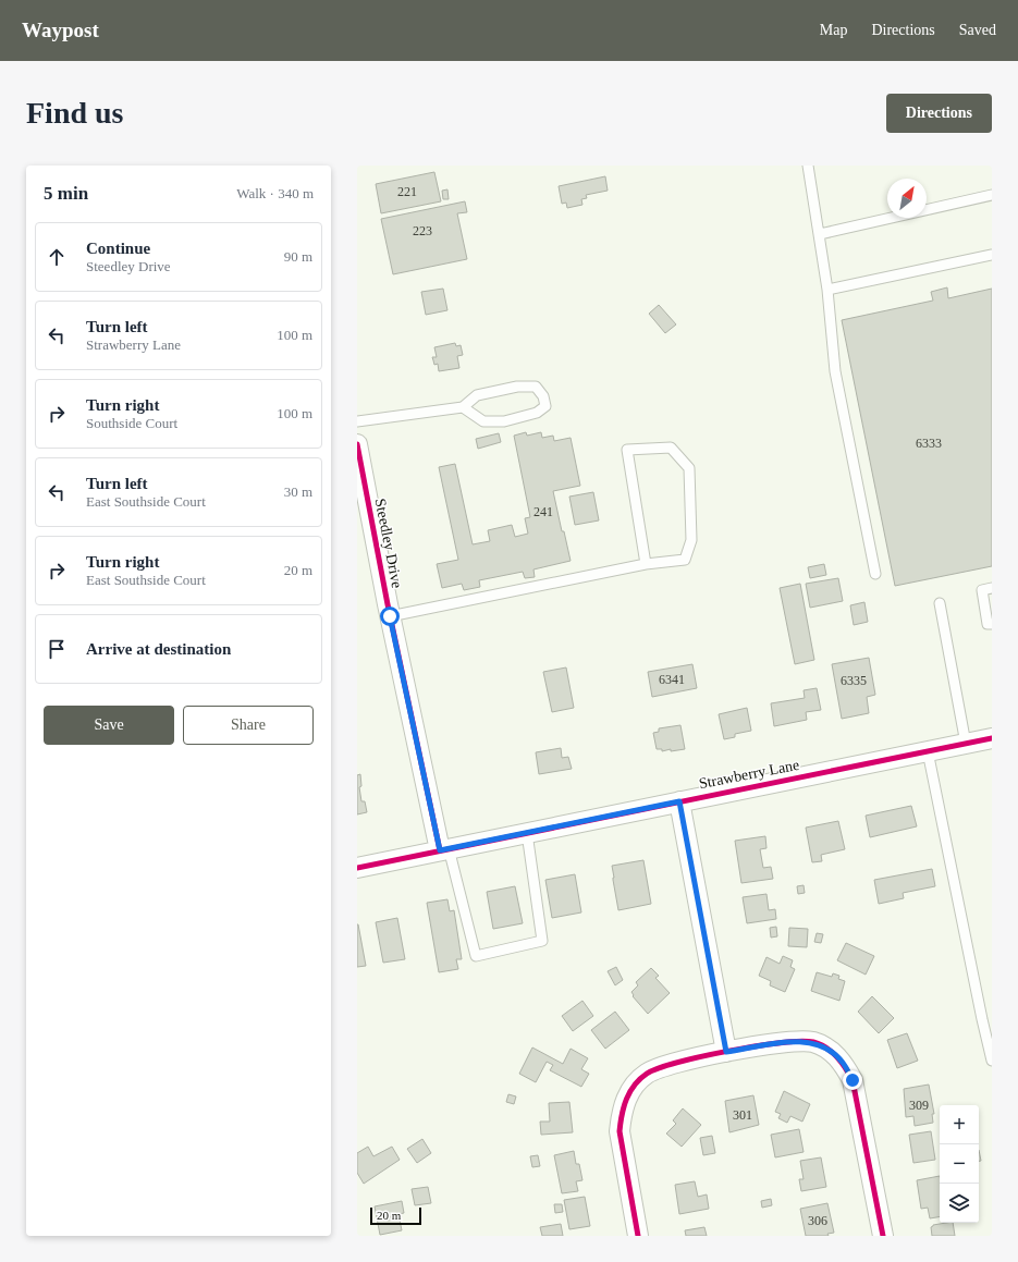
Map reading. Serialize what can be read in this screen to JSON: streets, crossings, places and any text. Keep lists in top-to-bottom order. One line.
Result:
{"streets":{"street":["Steedley Drive","Strawberry Lane"]},"crossings":[["Steedley Drive","Strawberry Lane"]],"house_numbers":["221","223","6333","241","6341","6335","309","301","306"],"scale_bar":"20 m","north":"top right","page":{"header":"Waypost","nav":["Map","Directions","Saved"],"buttons":["Directions",["Save","Share"]],"title":"Find us","heading":["5 min","Walk · 340 m"],"list":[["Continue","Steedley Drive","90 m"],["Turn left","Strawberry Lane","100 m"],["Turn right","Southside Court","100 m"],["Turn left","East Southside Court","30 m"],["Turn right","East Southside Court","20 m"],"Arrive at destination"],"map_buttons":["+","−"],"scale":"20 m"}}
